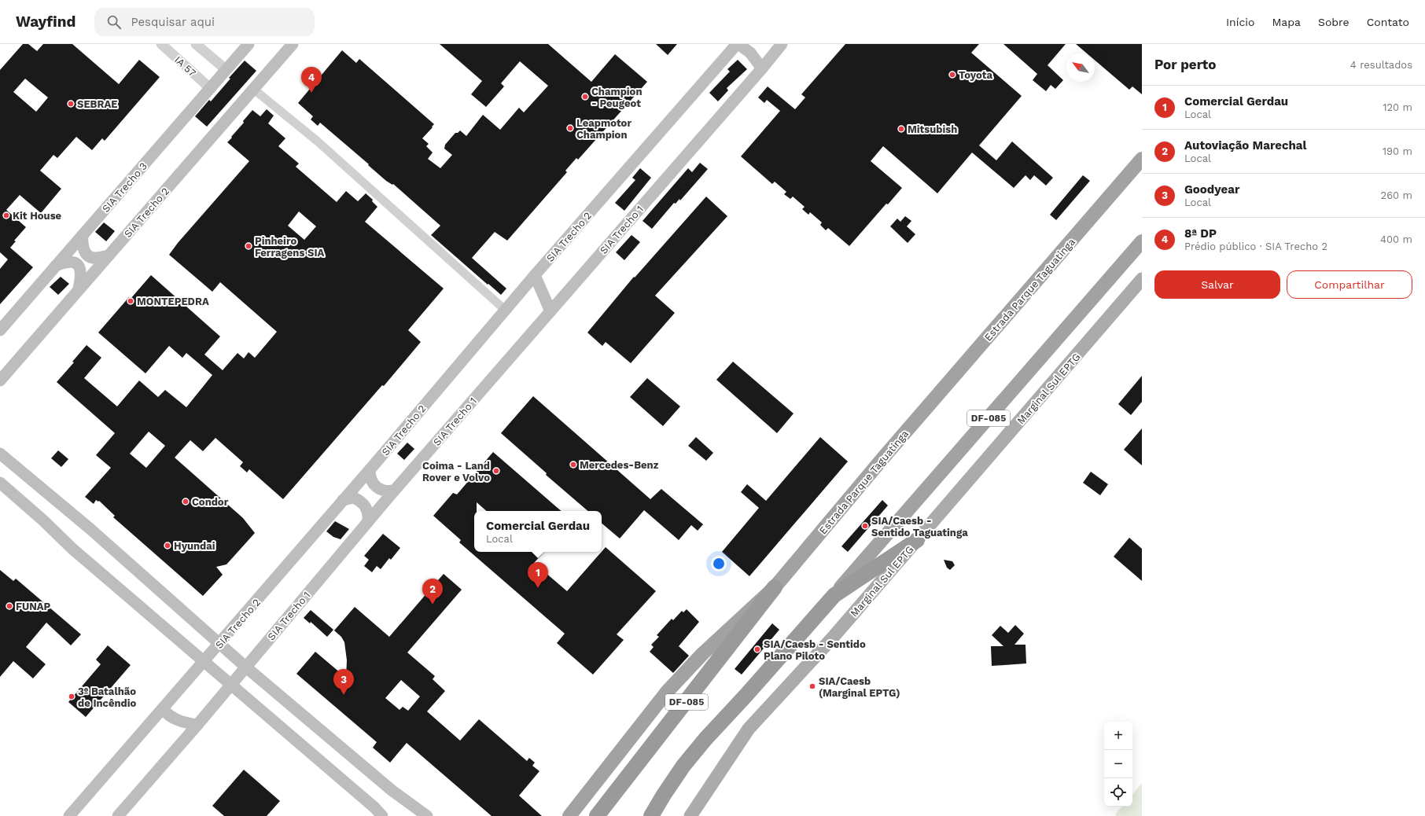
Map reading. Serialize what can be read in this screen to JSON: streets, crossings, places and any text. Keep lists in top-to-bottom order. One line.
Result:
{"streets":{"highway":["Estrada Parque Taguatinga","DF-085"],"main road":["SIA Trecho 3","SIA Trecho 2","SIA Trecho 1","Marginal Sul EPTG"],"street":["IA 57"]},"crossings":[["IA 57","SIA Trecho 3"]],"places":["Toyota","Champion - Peugeot","SEBRAE","Leapmotor Champion","Mitsubish","Kit House","Pinheiro Ferragens SIA","MONTEPEDRA","Mercedes-Benz","Coima - Land Rover e Volvo","Condor","SIA/Caesb - Sentido Taguatinga","Hyundai","FUNAP","SIA/Caesb - Sentido Plano Piloto","SIA/Caesb (Marginal EPTG)","3º Batalhão de Incêndio"],"north":"top left","page":{"header":"Wayfind","search":"Pesquisar aqui","nav":["Início","Mapa","Sobre","Contato"],"heading":["Por perto","4 resultados"],"pins":["4","1","2","3"],"list":[{"mark":"1","name":"Comercial Gerdau","note":"Local","value":"120 m"},{"mark":"2","name":"Autoviação Marechal","note":"Local","value":"190 m"},{"mark":"3","name":"Goodyear","note":"Local","value":"260 m"},{"mark":"4","name":"8ª DP","note":"Prédio público · SIA Trecho 2","value":"400 m"}],"buttons":["Salvar","Compartilhar"],"popup":["Comercial Gerdau","Local"],"map_buttons":["+","−"]}}
